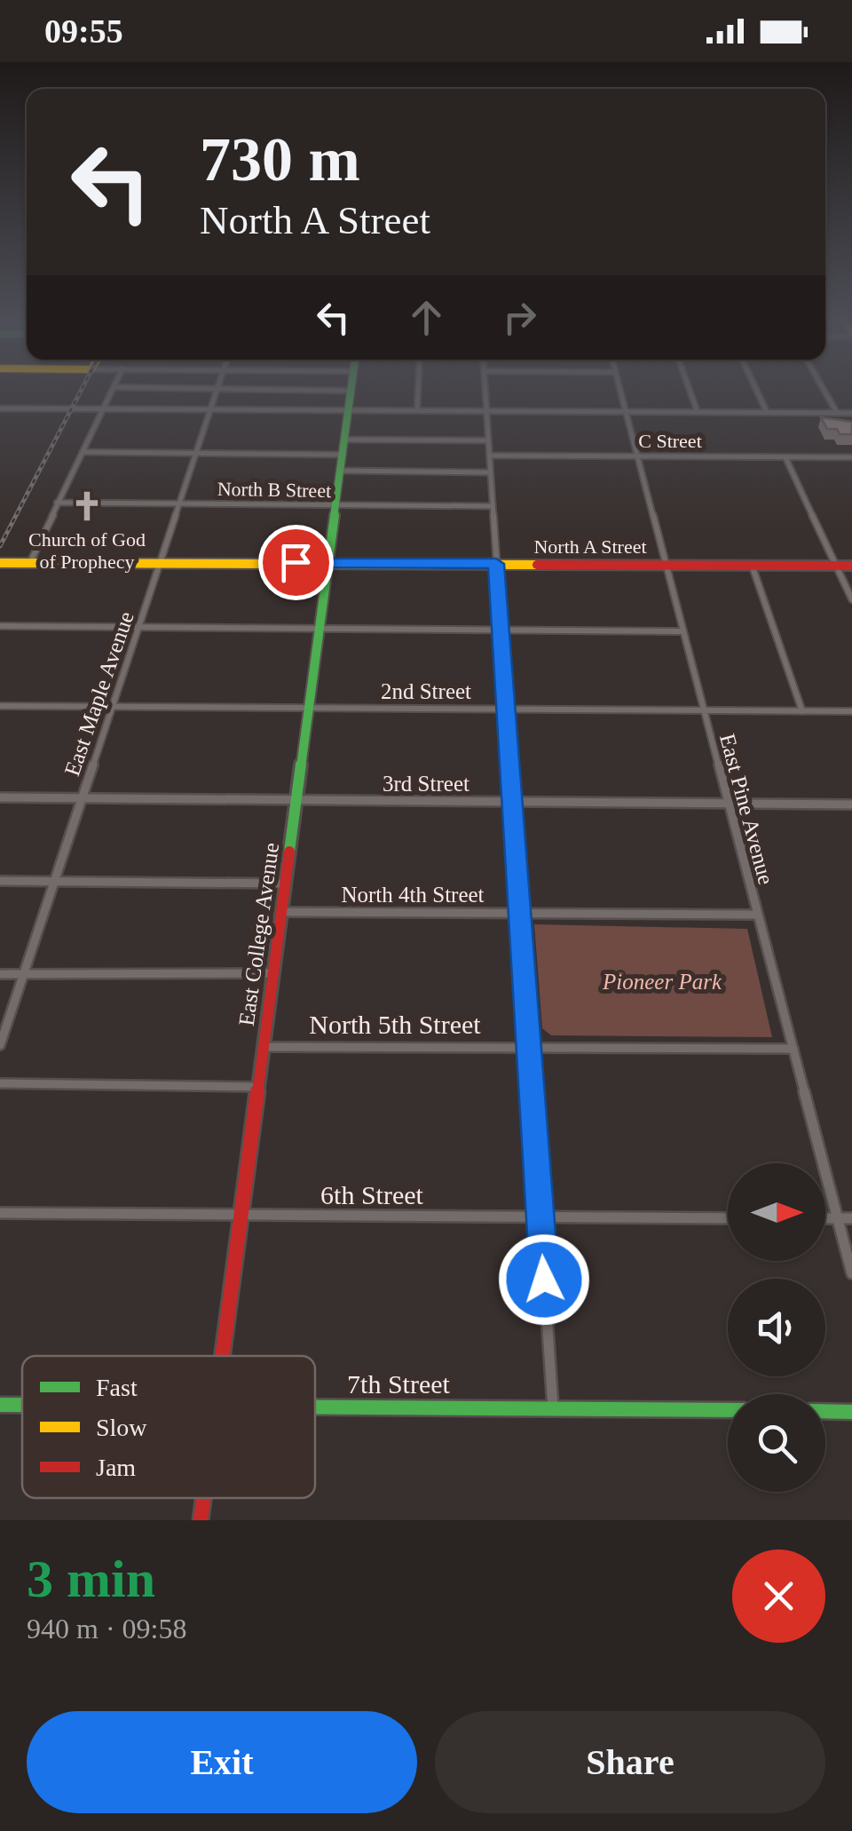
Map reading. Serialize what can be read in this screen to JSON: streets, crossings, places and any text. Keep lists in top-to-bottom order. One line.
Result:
{"streets":{"street":["C Street","North B Street","North A Street","2nd Street","East Maple Avenue","3rd Street","East Pine Avenue","North 4th Street","East College Avenue","North 5th Street","6th Street","7th Street"]},"crossings":[["C Street","East Pine Avenue"],["North B Street","East Maple Avenue"],["North B Street","East College Avenue"],["North A Street","East Maple Avenue"],["North A Street","East Pine Avenue"],["North A Street","East College Avenue"],["2nd Street","East Maple Avenue"],["2nd Street","East Pine Avenue"],["2nd Street","East College Avenue"],["East Maple Avenue","3rd Street"],["3rd Street","East Pine Avenue"],["3rd Street","East College Avenue"],["East Pine Avenue","North 4th Street"],["East Pine Avenue","North 5th Street"],["North 4th Street","East College Avenue"],["East College Avenue","North 5th Street"],["East College Avenue","6th Street"]],"parks":["Pioneer Park"],"places":{"church":["Church of God of Prophecy"]},"legend":["Fast","Slow","Jam"],"north":"right","page":{"status":"09:55","turn":["730 m","North A Street"],"heading":["3 min","940 m · 09:58"],"buttons":["Exit","Share"]}}
